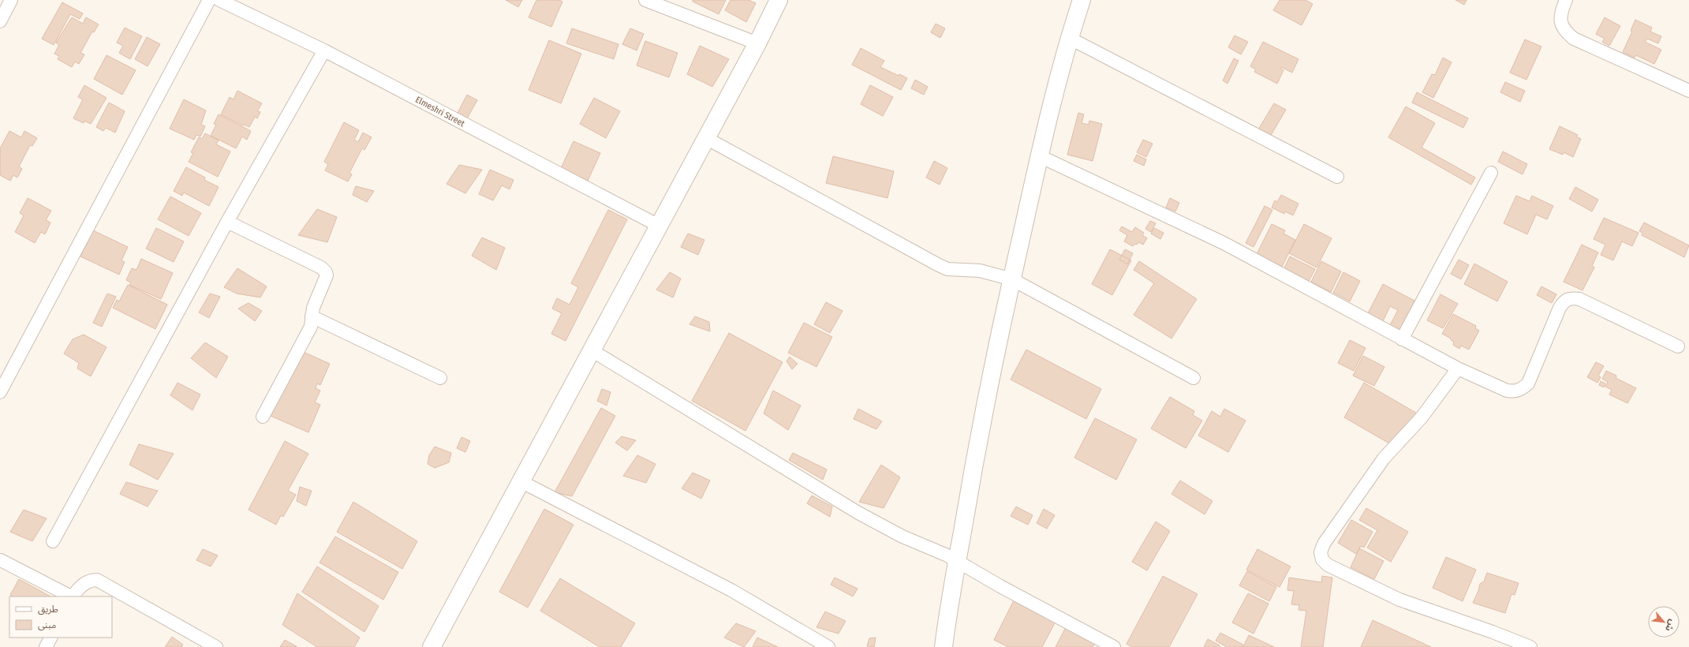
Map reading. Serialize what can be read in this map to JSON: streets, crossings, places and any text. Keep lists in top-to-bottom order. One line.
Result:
{"streets":{"street":["Elmeshri Street"]},"legend":["طريق","مبنى"],"north":"bottom right"}
